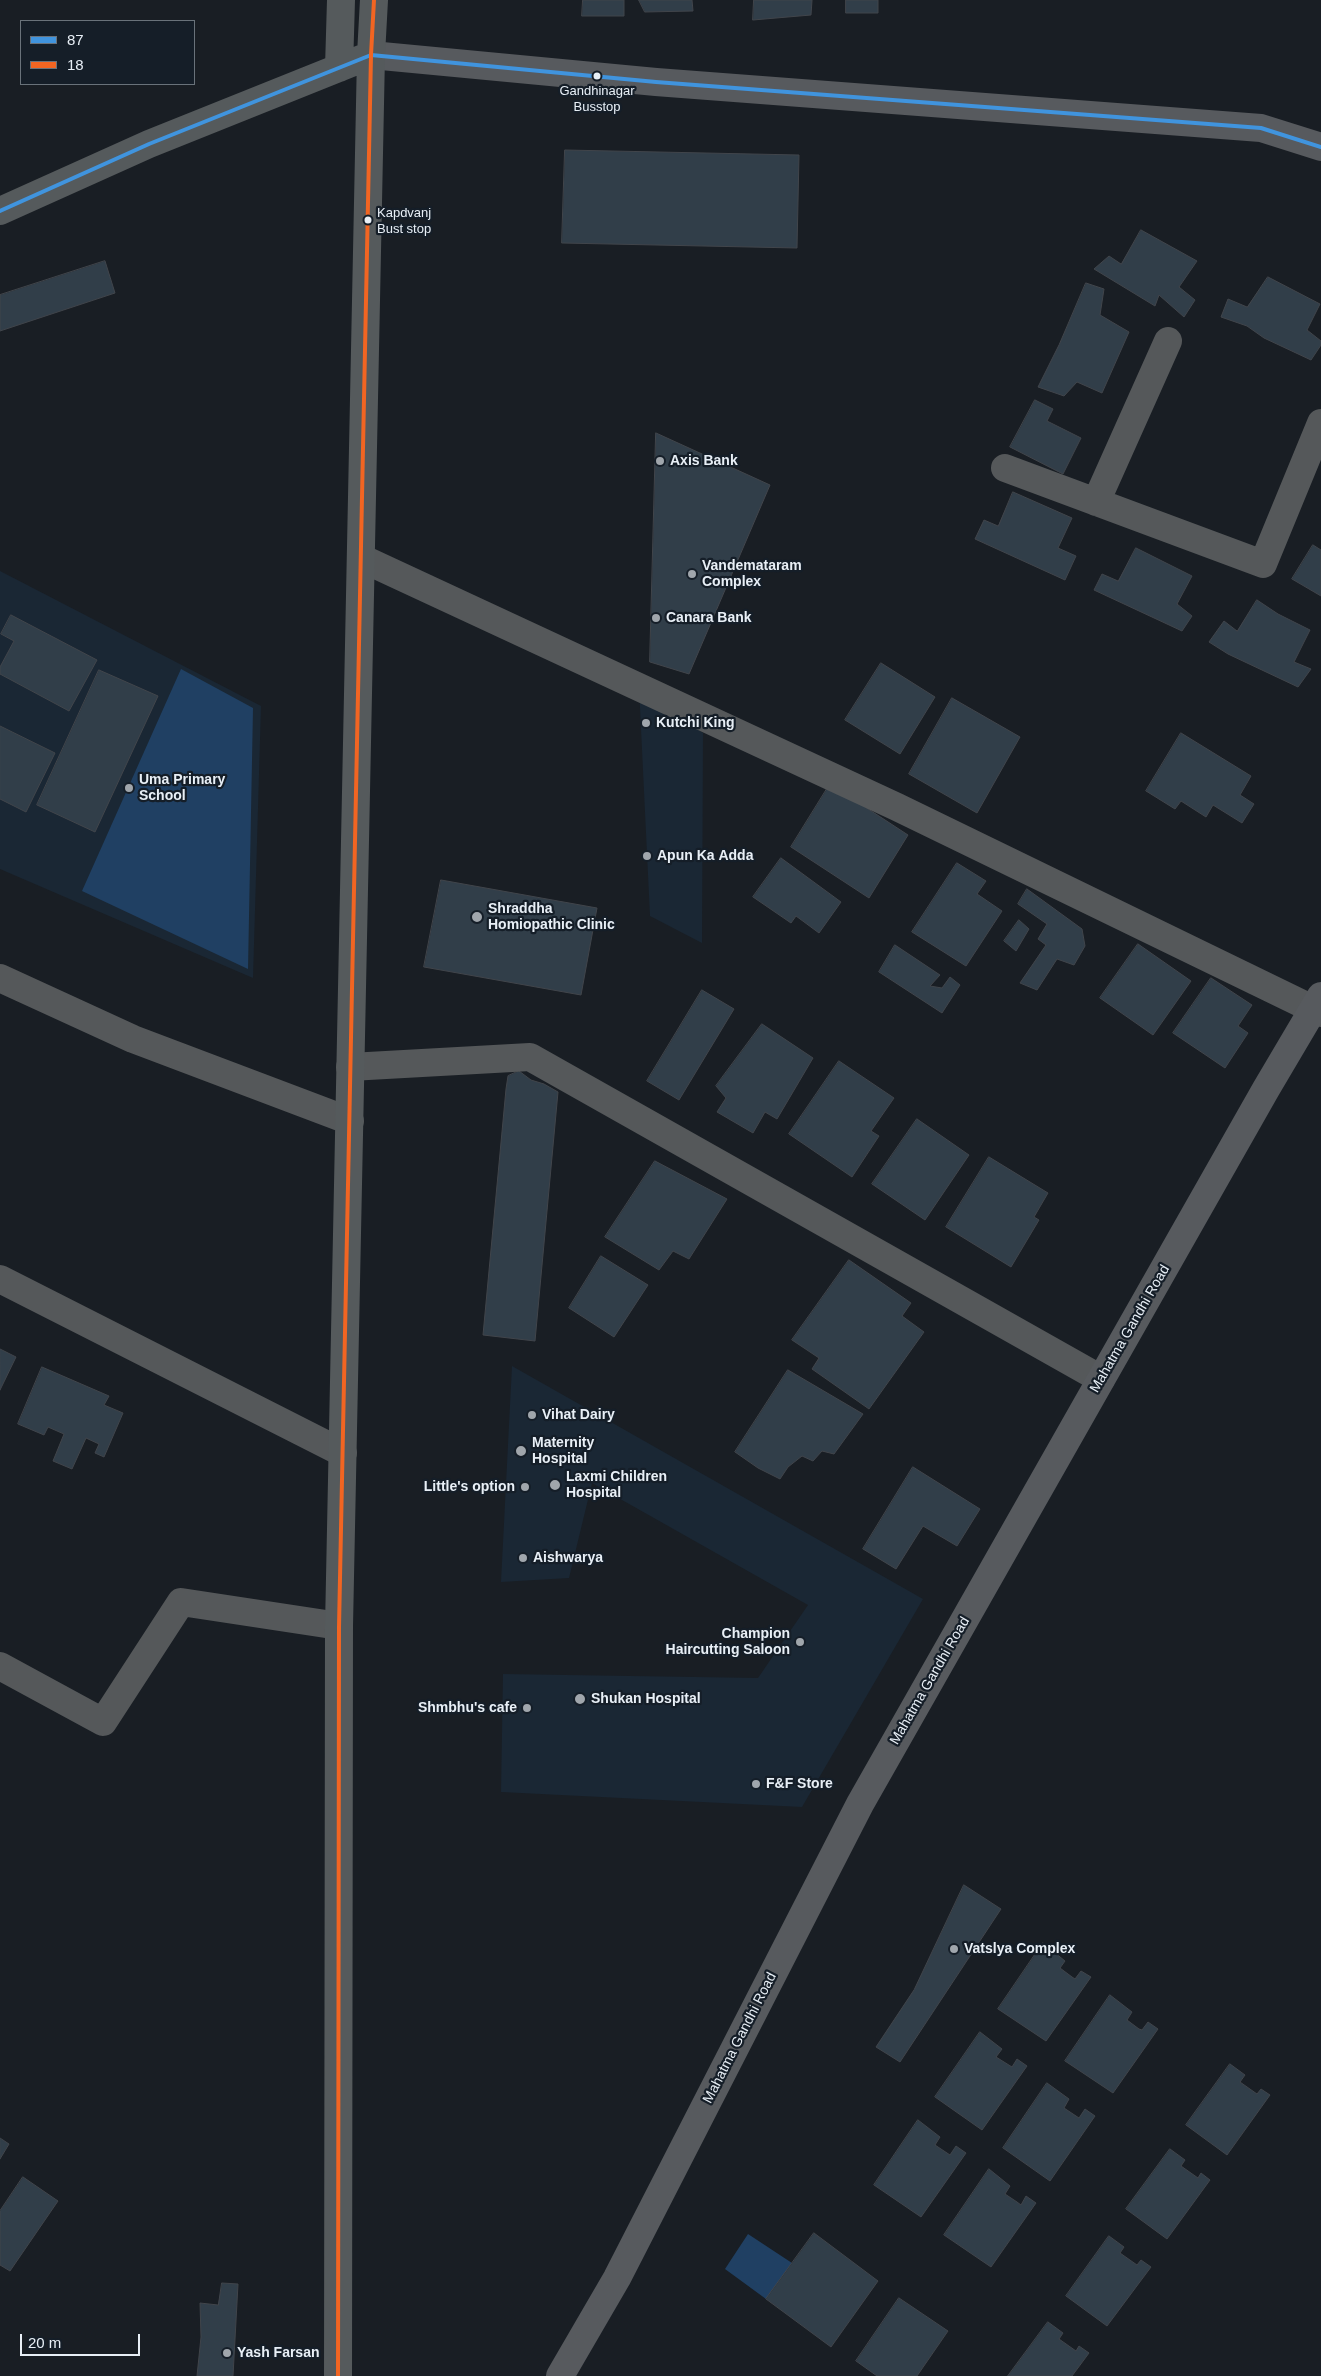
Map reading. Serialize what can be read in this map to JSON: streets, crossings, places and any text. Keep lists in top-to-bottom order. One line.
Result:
{"streets":{"street":["Mahatma Gandhi Road"]},"places":["Gandhinagar Busstop","Kapdvanj Bust stop","Axis Bank","Vandemataram Complex","Canara Bank","Kutchi King","Uma Primary School","Apun Ka Adda","Shraddha Homiopathic Clinic","Vihat Dairy","Maternity Hospital","Laxmi Children Hospital","Little's option","Aishwarya","Champion Haircutting Saloon","Shukan Hospital","Shmbhu's cafe","F&F Store","Vatslya Complex","Yash Farsan"],"lines":["transit line 18","transit line 87"],"legend":["87","18"],"scale_bar":"20 m"}
